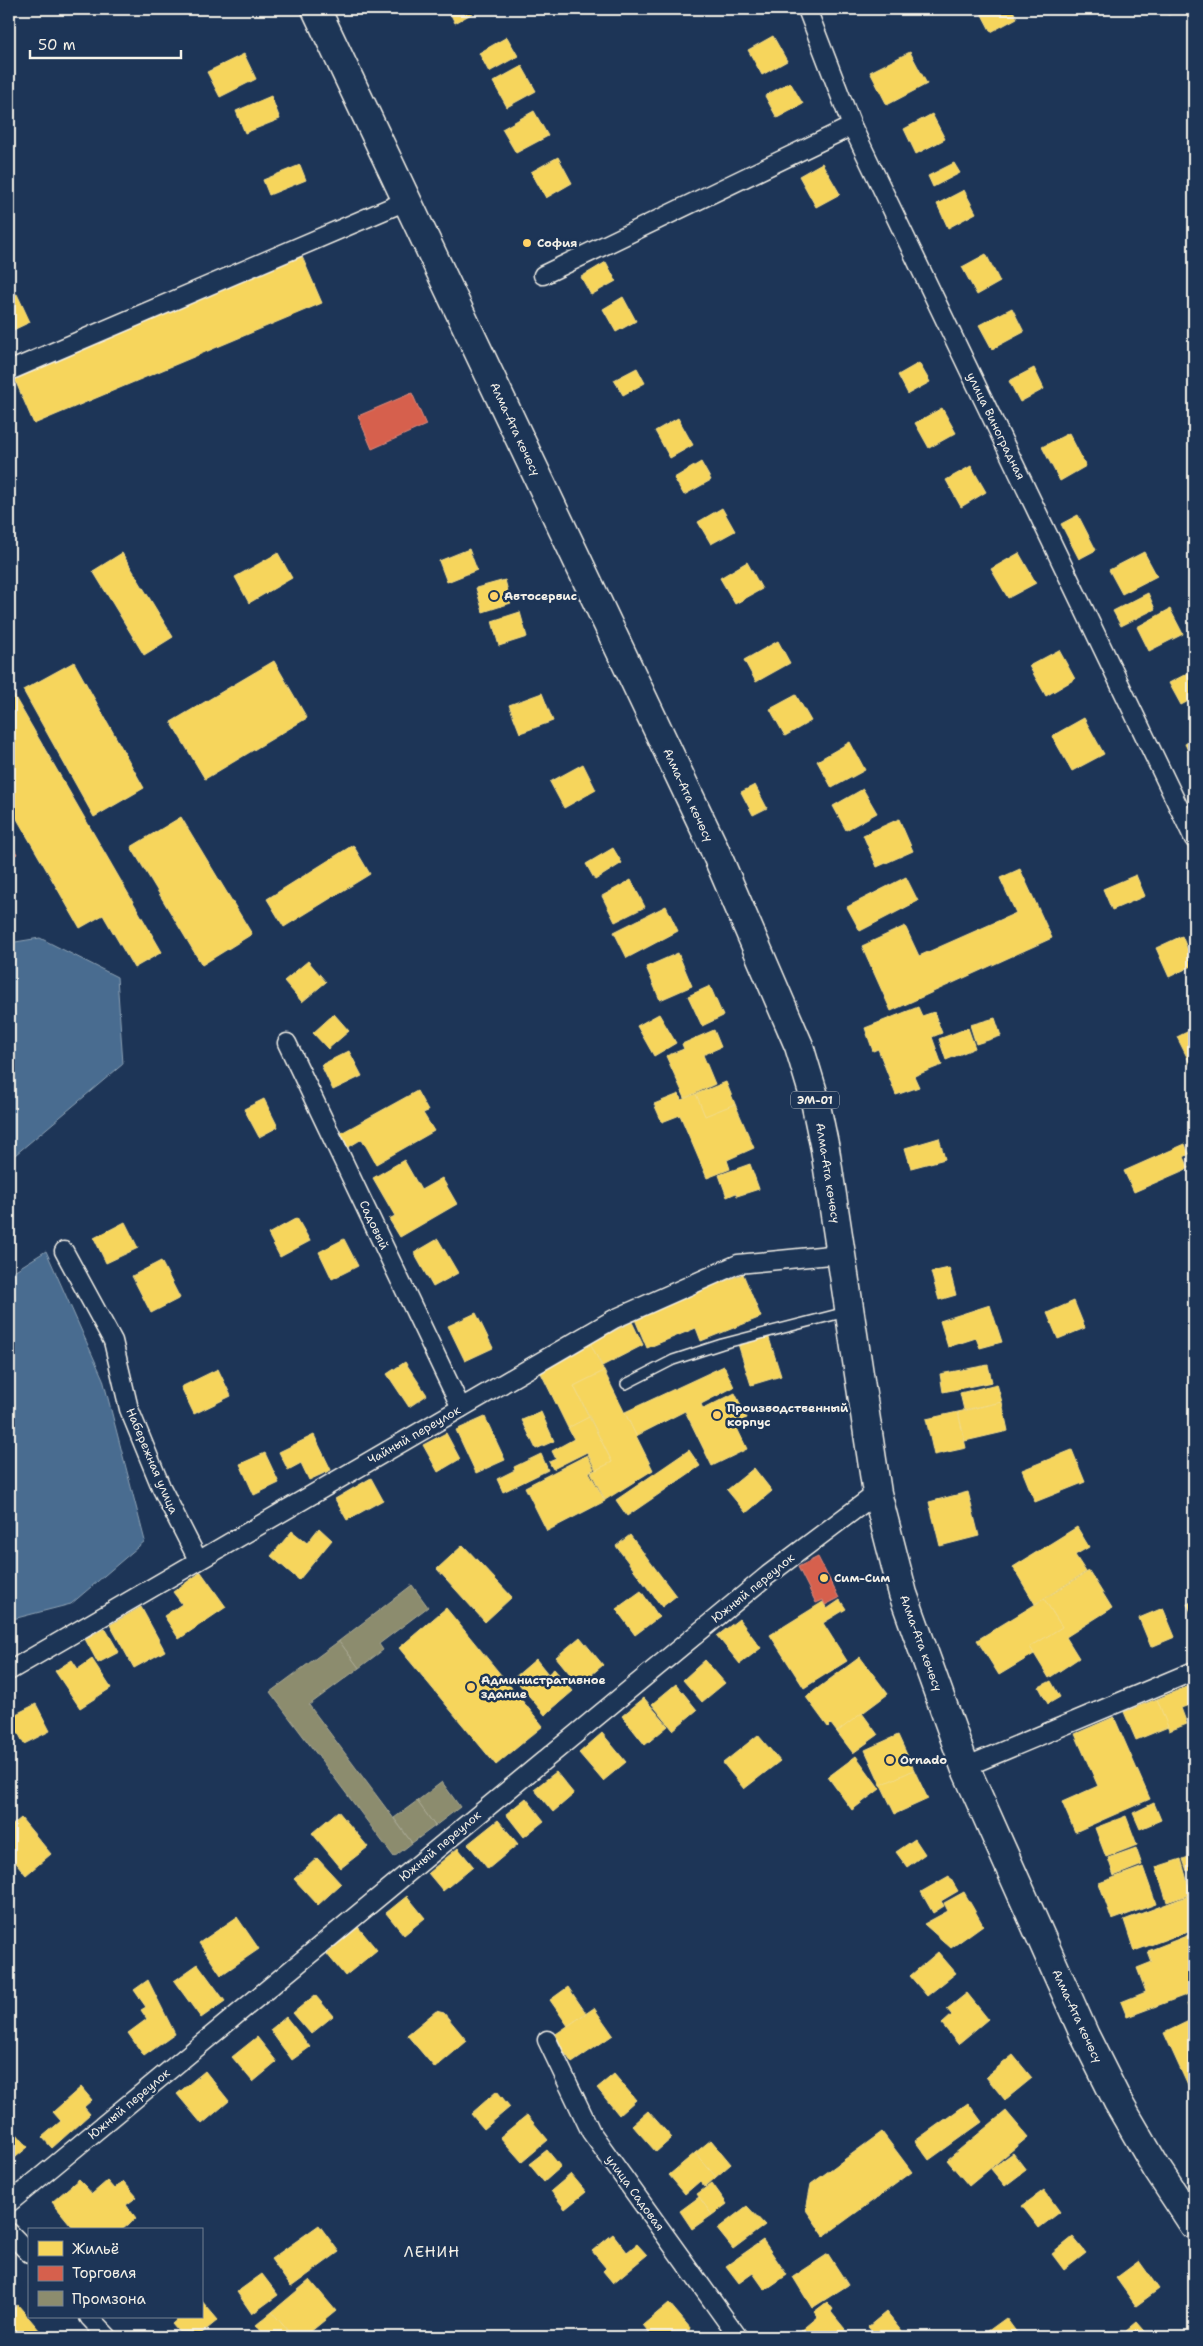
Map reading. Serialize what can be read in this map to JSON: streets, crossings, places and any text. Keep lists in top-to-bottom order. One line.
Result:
{"streets":{"highway":["Алма-Ата көчөсү","ЭМ-01"],"street":["улица Виноградная","Садовый","Чайный переулок","Набережная улица","Южный переулок","улица Садовая"]},"crossings":[["Алма-Ата көчөсү","Чайный переулок"],["Алма-Ата көчөсү","Южный переулок"],["Садовый","Чайный переулок"],["Чайный переулок","Набережная улица"]],"districts":["ЛЕНИН"],"places":["София","Автосервис","Производственный корпус","Сим-Сим","Административное здание","Ornado"],"legend":["Жильё","Торговля","Промзона"],"scale_bar":"50 m"}
